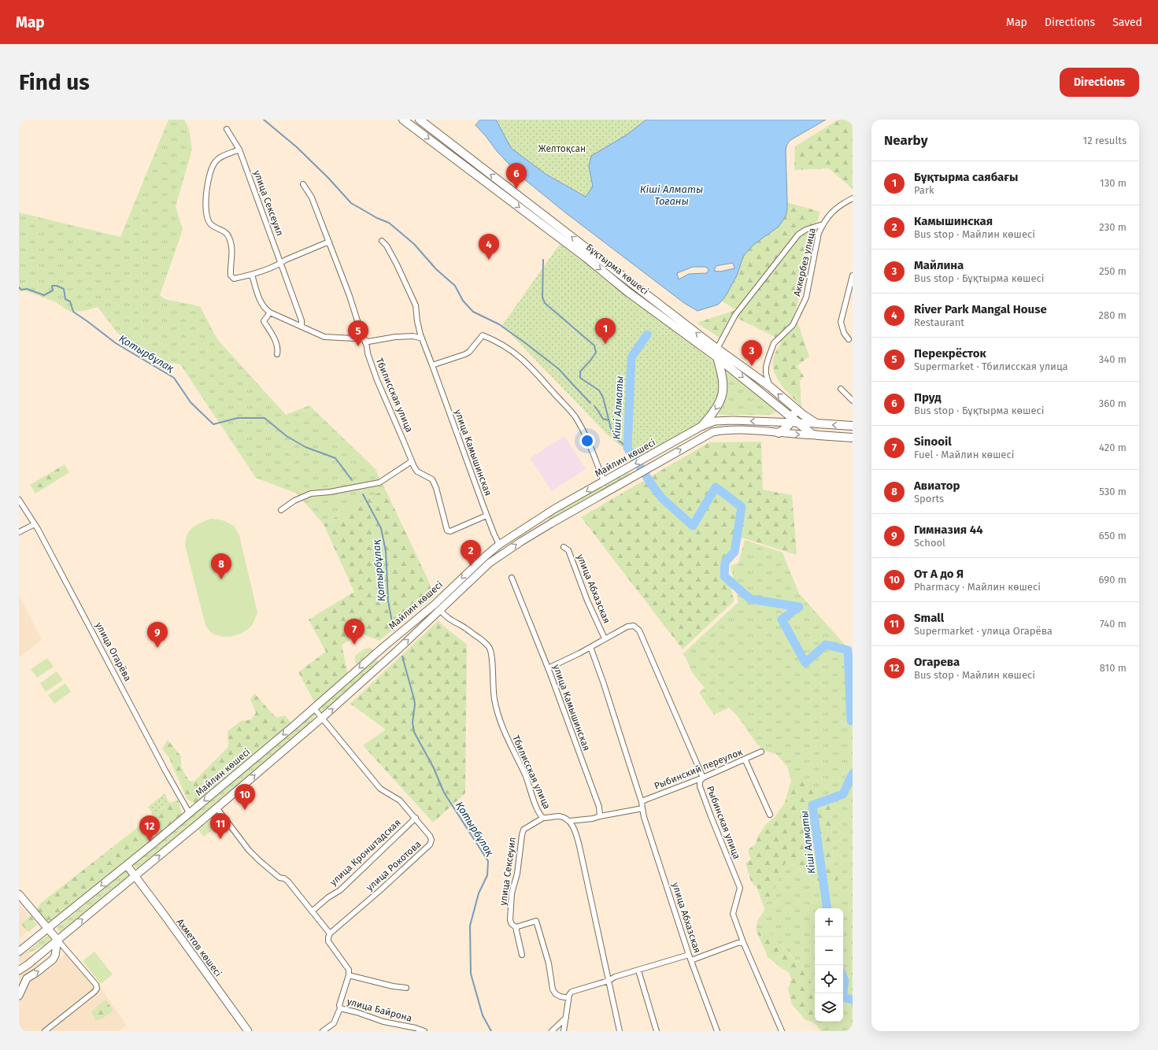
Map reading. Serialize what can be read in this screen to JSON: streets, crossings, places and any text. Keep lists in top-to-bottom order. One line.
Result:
{"streets":{"main road":["Бұқтырма көшесі","Майлин көшесі","Ахметов көшесі"],"street":["улица Сексеуил","Аккербез улица","Тбилисская улица","улица Камышинская","улица Абхазская","улица Огарёва","Рыбинский переулок","Рыбинская улица","улица Кронштадская","улица Рокотова","улица Байрона"]},"crossings":[["улица Сексеуил","Тбилисская улица"],["Аккербез улица","Бұқтырма көшесі"],["Бұқтырма көшесі","Майлин көшесі"],["Тбилисская улица","улица Камышинская"],["Тбилисская улица","Майлин көшесі"],["улица Камышинская","Майлин көшесі"],["улица Камышинская","Рыбинская улица"],["Майлин көшесі","улица Огарёва"],["Майлин көшесі","улица Рокотова"],["Майлин көшесі","Ахметов көшесі"],["улица Абхазская","Рыбинский переулок"],["улица Абхазская","Рыбинская улица"],["Рыбинский переулок","Рыбинская улица"],["улица Кронштадская","улица Рокотова"]],"water":["Кіші Алматы Тоғаны","Қотырбұлақ","Кіші Алматы"],"parks":["Желтоқсан"],"page":{"header":"Map","nav":["Map","Directions","Saved"],"buttons":"Directions","title":"Find us","heading":["Nearby","12 results"],"list":[{"mark":"1","name":"Бұқтырма саябағы","note":"Park","value":"130 m"},{"mark":"2","name":"Камышинская","note":"Bus stop · Майлин көшесі","value":"230 m"},{"mark":"3","name":"Майлина","note":"Bus stop · Бұқтырма көшесі","value":"250 m"},{"mark":"4","name":"River Park Mangal House","note":"Restaurant","value":"280 m"},{"mark":"5","name":"Перекрёсток","note":"Supermarket · Тбилисская улица","value":"340 m"},{"mark":"6","name":"Пруд","note":"Bus stop · Бұқтырма көшесі","value":"360 m"},{"mark":"7","name":"Sinooil","note":"Fuel · Майлин көшесі","value":"420 m"},{"mark":"8","name":"Авиатор","note":"Sports","value":"530 m"},{"mark":"9","name":"Гимназия 44","note":"School","value":"650 m"},{"mark":"10","name":"От А до Я","note":"Pharmacy · Майлин көшесі","value":"690 m"},{"mark":"11","name":"Small","note":"Supermarket · улица Огарёва","value":"740 m"},{"mark":"12","name":"Огарева","note":"Bus stop · Майлин көшесі","value":"810 m"}],"pins":["6","4","1","5","3","2","8","7","9","10","11","12"],"map_buttons":["+","−"]}}
